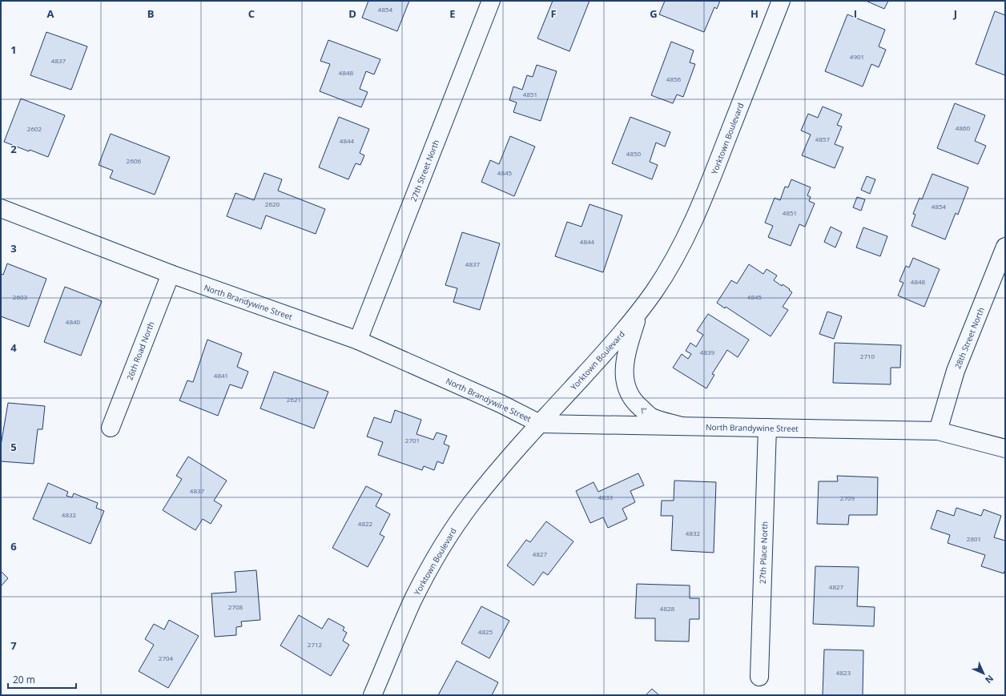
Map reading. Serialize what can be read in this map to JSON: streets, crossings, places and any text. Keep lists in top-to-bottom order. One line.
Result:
{"streets":{"street":["Yorktown Boulevard","27th Street North","North Brandywine Street","28th Street North","26th Road North","27th Place North"]},"crossings":[["Yorktown Boulevard","North Brandywine Street"],["27th Street North","North Brandywine Street"],["North Brandywine Street","28th Street North"],["North Brandywine Street","26th Road North"],["North Brandywine Street","27th Place North"]],"house_numbers":["4854","4901","4837","4848","4856","4851","4860","2602","4857","4844","4850","2606","4845","2620","4854","4851","4844","4837","4848","2603","4845","4840","4839","2710","4841","2621","2701","4837","4833","2709","4832","4822","4832","2801","4827","4827","2708","4828","4825","2712","2704","4823"],"scale_bar":"20 m","north":"bottom right","grid":{"columns":["A","B","C","D","E","F","G","H","I","J"],"rows":["1","2","3","4","5","6","7"]}}
